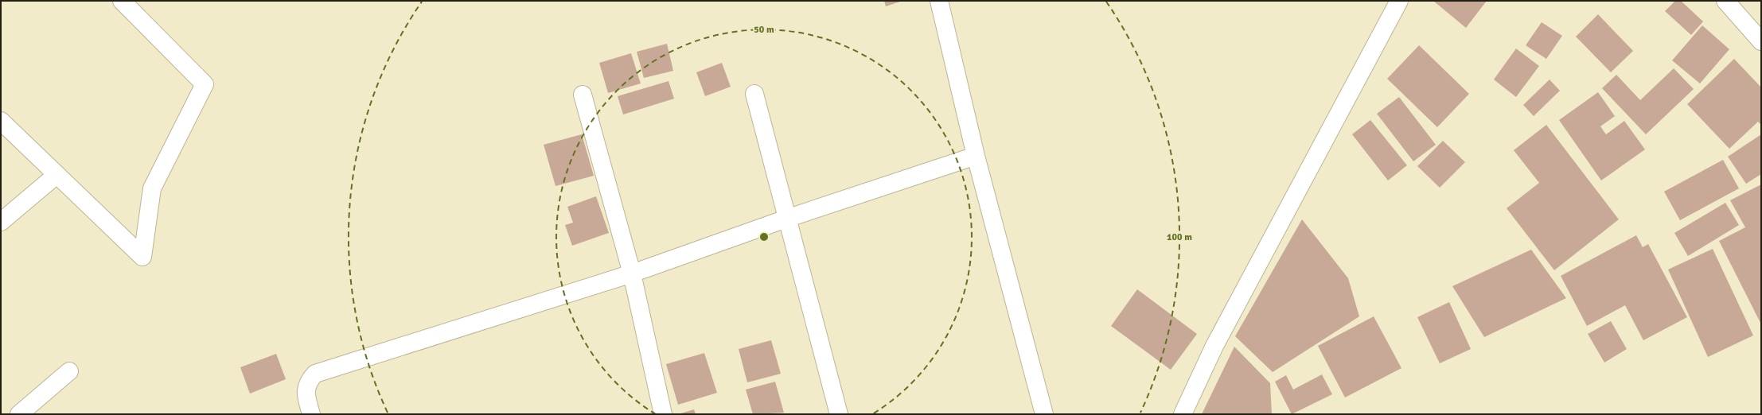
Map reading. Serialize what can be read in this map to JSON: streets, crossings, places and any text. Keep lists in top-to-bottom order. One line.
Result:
{"rings":["50 m","100 m"]}
